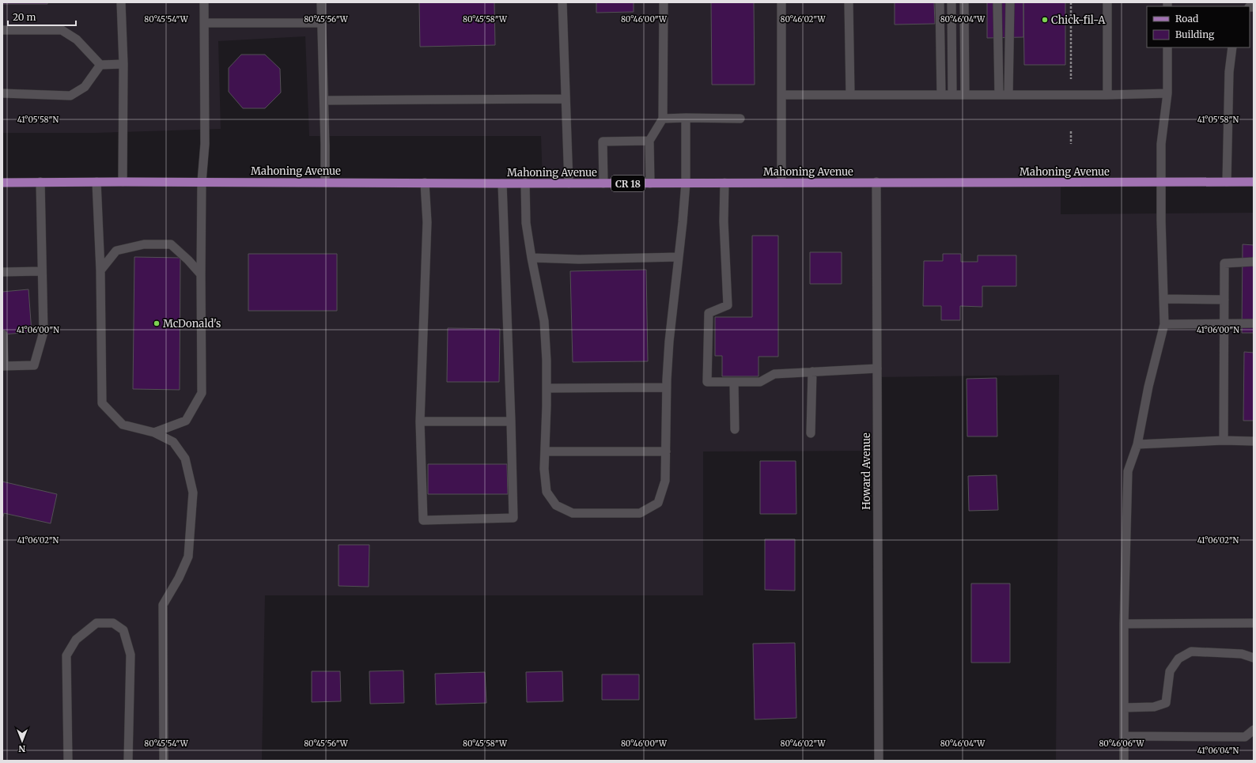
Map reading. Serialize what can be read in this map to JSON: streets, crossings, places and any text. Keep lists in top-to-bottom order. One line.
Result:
{"streets":{"main road":["Mahoning Avenue","CR 18"],"street":["Howard Avenue"]},"crossings":[["Mahoning Avenue","Howard Avenue"]],"places":["Chick-fil-A","McDonald's"],"legend":["Road","Building"],"scale_bar":"20 m","north":"bottom","coordinates":["80°45'54\"W","80°45'56\"W","80°45'58\"W","80°46'00\"W","80°46'02\"W","80°46'04\"W","41°05'58\"N","41°06'00\"N","41°06'02\"N","80°46'06\"W","41°06'04\"N"]}
